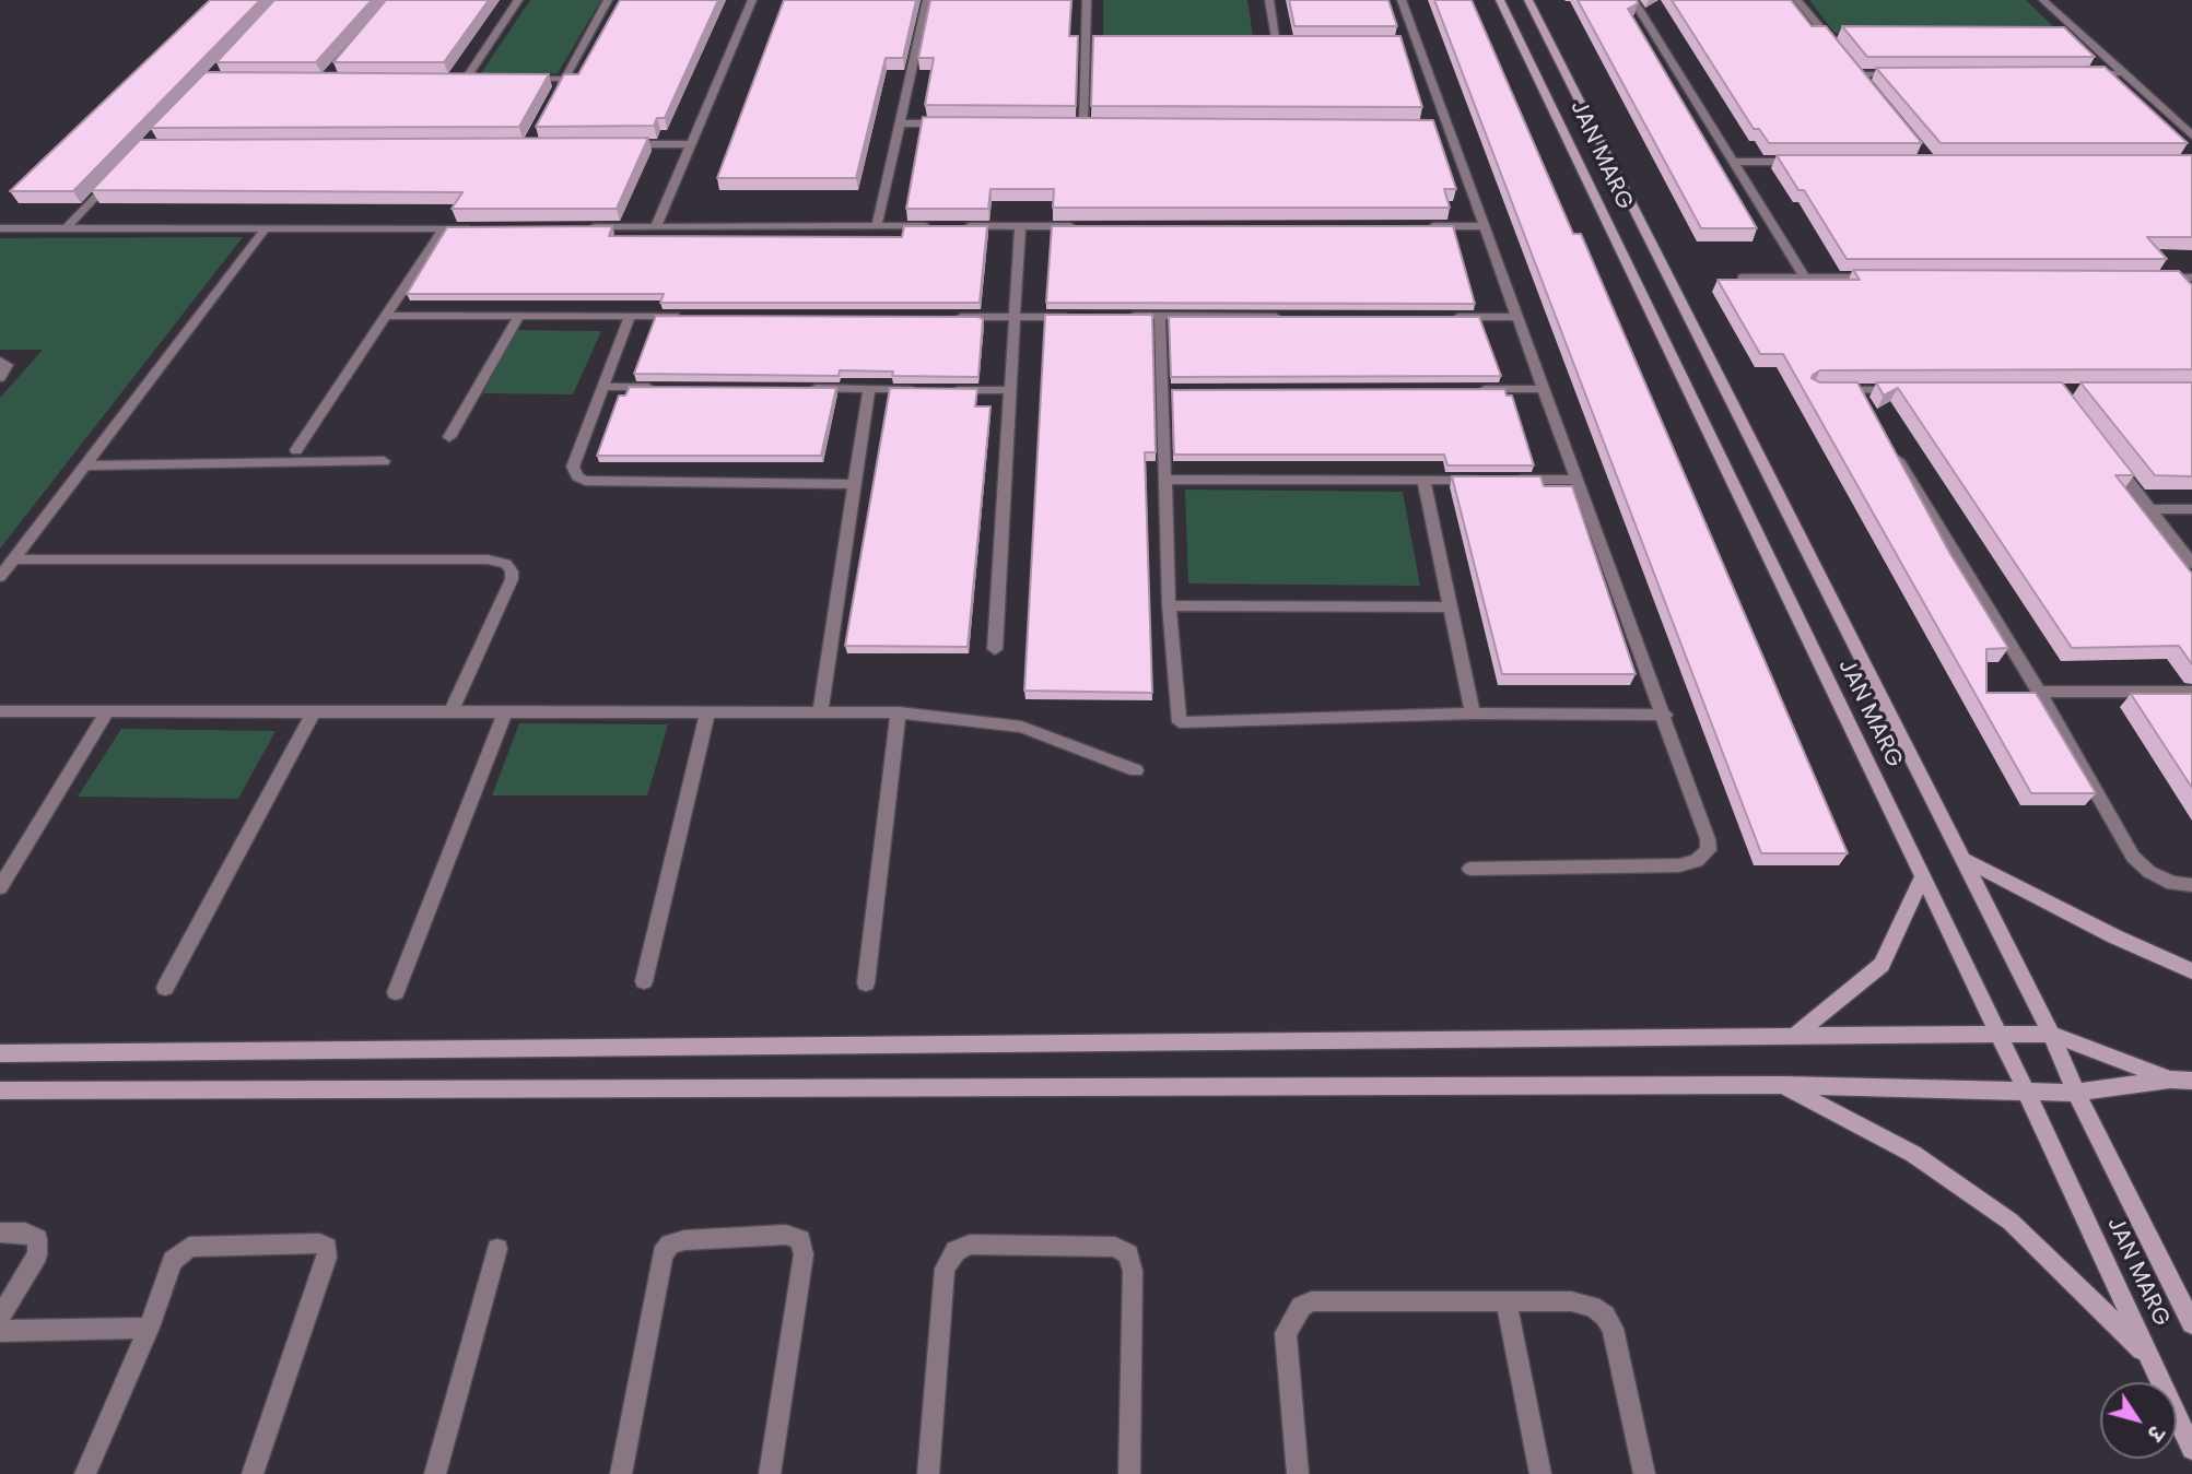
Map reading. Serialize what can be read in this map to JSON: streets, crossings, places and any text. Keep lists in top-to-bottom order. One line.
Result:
{"streets":{"main road":["JAN MARG"]},"north":"bottom right"}
